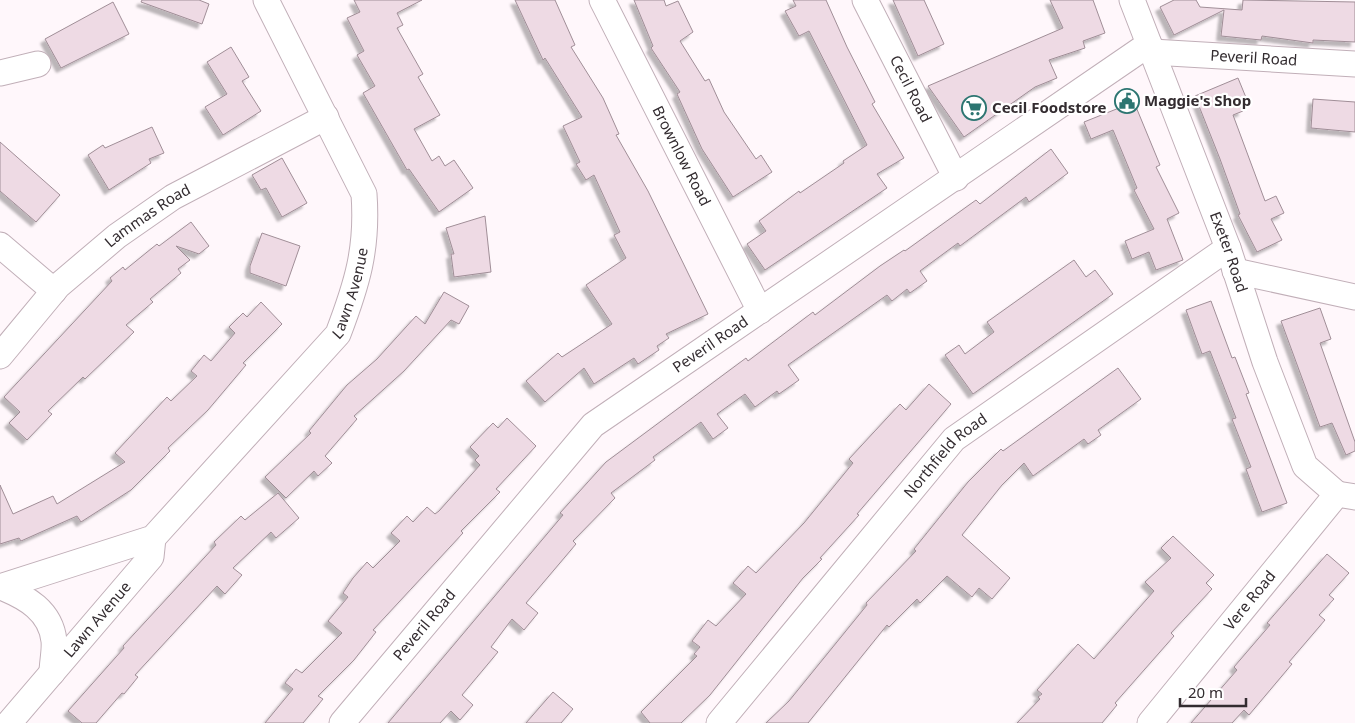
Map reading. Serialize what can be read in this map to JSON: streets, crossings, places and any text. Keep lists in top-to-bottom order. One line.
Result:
{"streets":{"street":["Peveril Road","Cecil Road","Brownlow Road","Lammas Road","Exeter Road","Lawn Avenue","Northfield Road","Vere Road"]},"crossings":[["Peveril Road","Cecil Road"],["Peveril Road","Brownlow Road"],["Peveril Road","Exeter Road"],["Lammas Road","Lawn Avenue"],["Exeter Road","Northfield Road"],["Exeter Road","Vere Road"]],"places":{"public building":["Maggie's Shop"],"supermarket":["Cecil Foodstore"]},"scale_bar":"20 m"}
